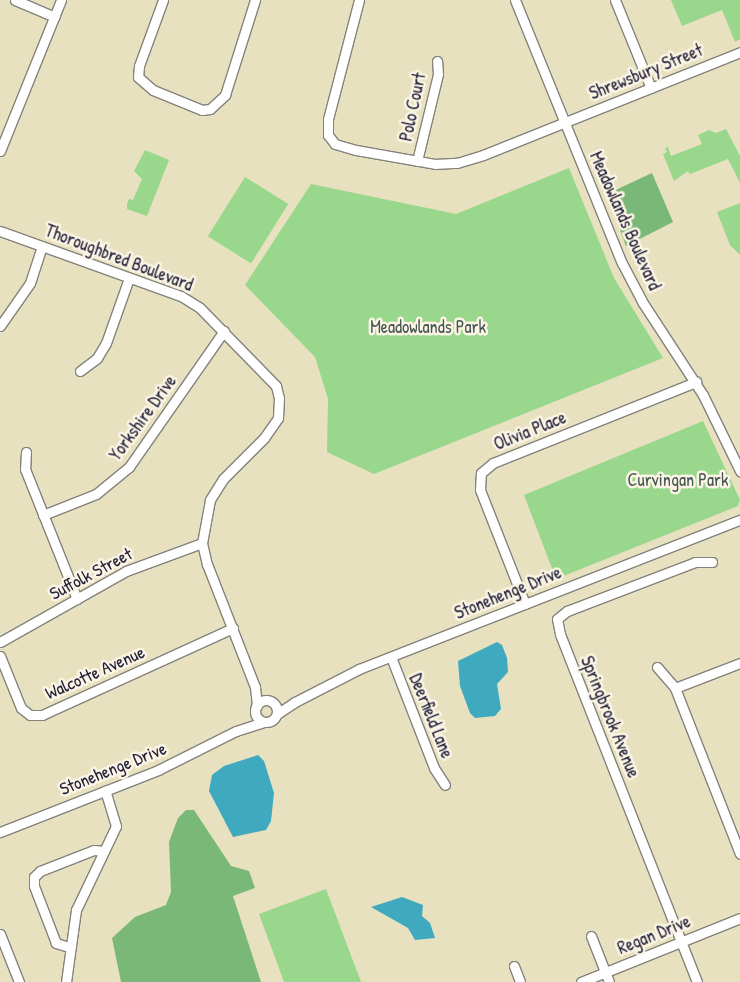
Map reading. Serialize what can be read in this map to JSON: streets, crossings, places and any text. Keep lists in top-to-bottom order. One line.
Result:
{"streets":{"street":["Shrewsbury Street","Polo Court","Meadowlands Boulevard","Thoroughbred Boulevard","Yorkshire Drive","Olivia Place","Suffolk Street","Stonehenge Drive","Walcotte Avenue","Deerfield Lane","Springbrook Avenue","Regan Drive"]},"crossings":[["Shrewsbury Street","Polo Court"],["Shrewsbury Street","Meadowlands Boulevard"],["Meadowlands Boulevard","Olivia Place"],["Thoroughbred Boulevard","Yorkshire Drive"],["Thoroughbred Boulevard","Suffolk Street"],["Thoroughbred Boulevard","Stonehenge Drive"],["Thoroughbred Boulevard","Walcotte Avenue"],["Olivia Place","Stonehenge Drive"],["Stonehenge Drive","Deerfield Lane"],["Springbrook Avenue","Regan Drive"]],"parks":["Meadowlands Park","Curvingan Park"]}
